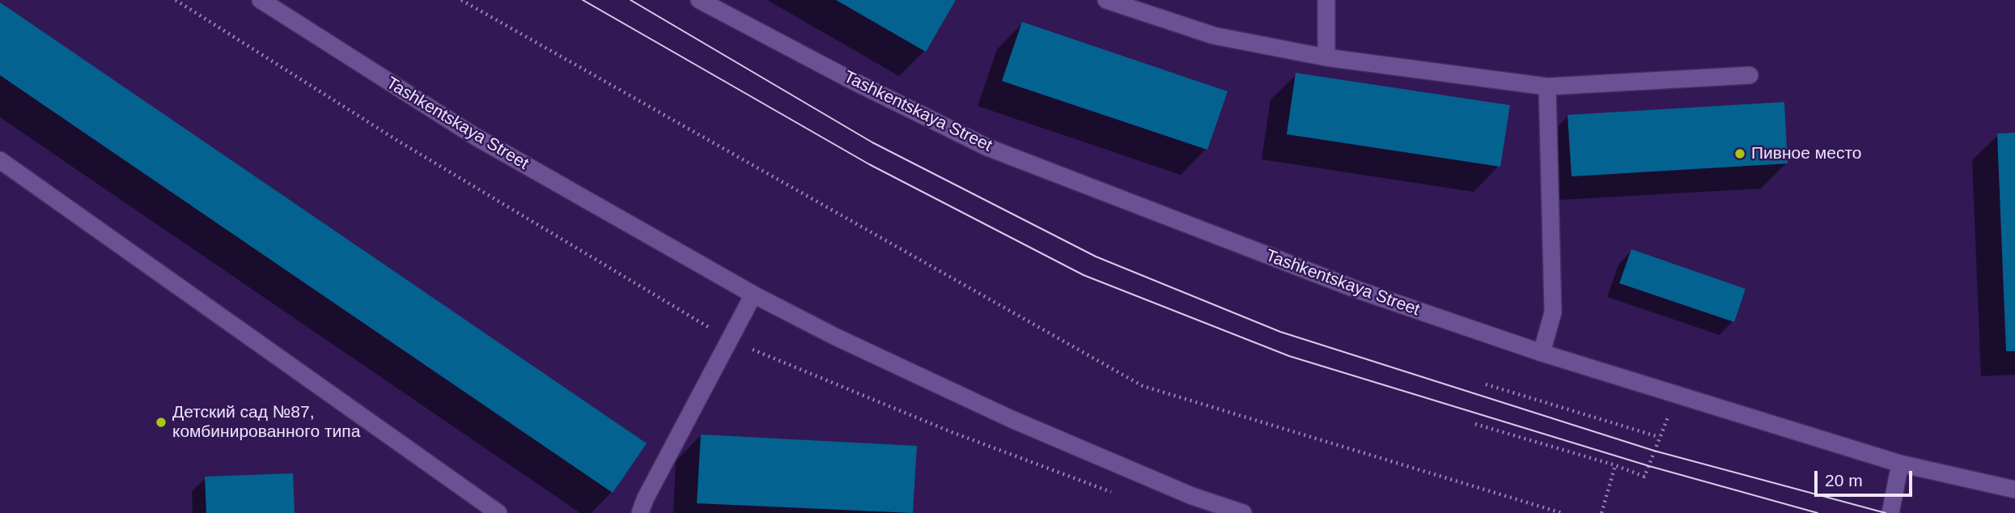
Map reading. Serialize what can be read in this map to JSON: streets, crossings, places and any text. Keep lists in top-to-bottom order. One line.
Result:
{"streets":{"main road":["Tashkentskaya Street"]},"places":["Пивное место","Детский сад №87, комбинированного типа"],"scale_bar":"20 m"}
